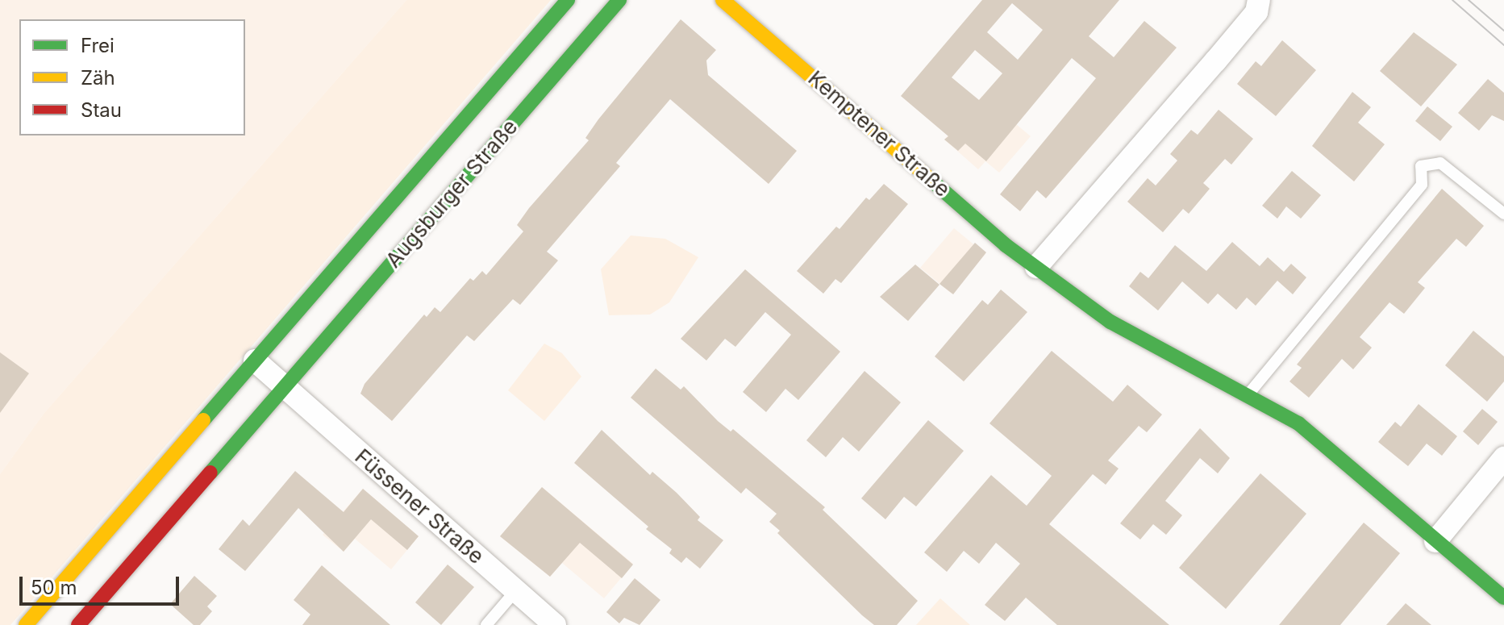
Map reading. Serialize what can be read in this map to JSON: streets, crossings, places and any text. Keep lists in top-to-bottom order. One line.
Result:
{"streets":{"street":["Kemptener Straße","Augsburger Straße","Füssener Straße"]},"crossings":[["Augsburger Straße","Füssener Straße"]],"legend":["Frei","Zäh","Stau"],"scale_bar":"50 m"}
